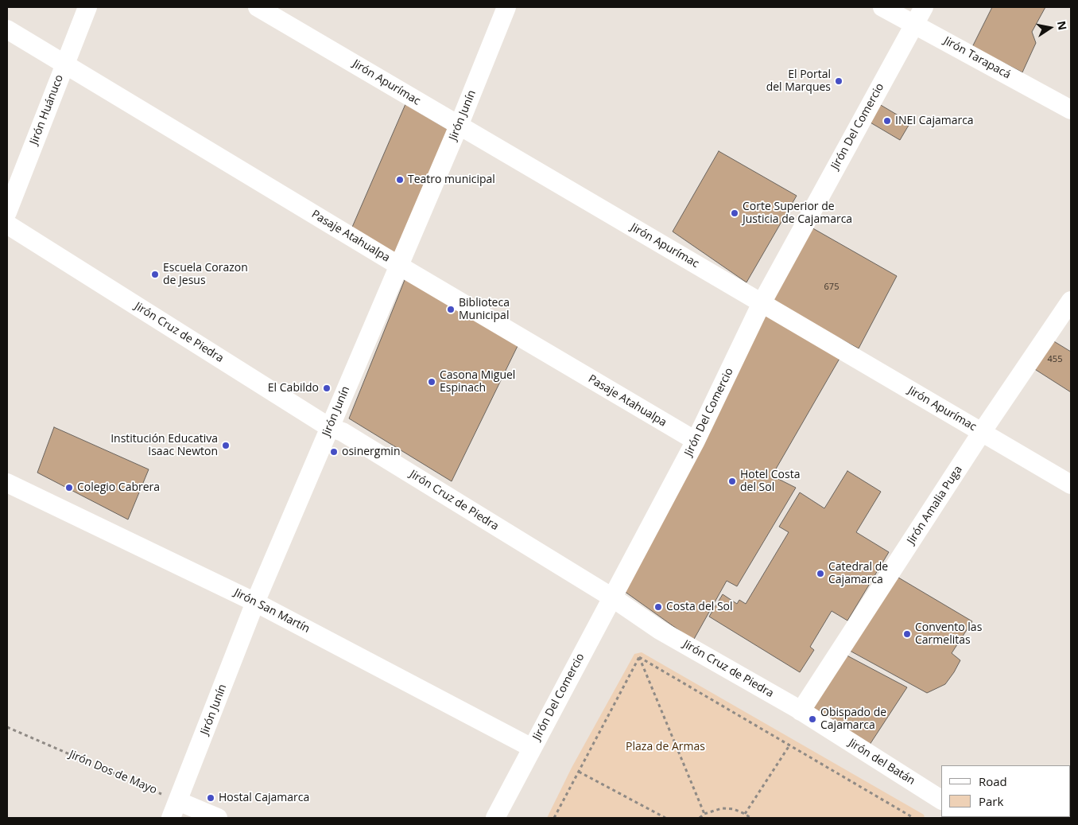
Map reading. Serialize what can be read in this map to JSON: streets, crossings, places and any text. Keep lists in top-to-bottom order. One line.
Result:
{"streets":{"street":["Jirón Tarapacá","Jirón Apurímac","Jirón Huánuco","Jirón Junín","Jirón Del Comercio","Pasaje Atahualpa","Jirón Cruz de Piedra","Jirón Amalia Puga","Jirón San Martín","Jirón del Batán"],"path":["Jirón Dos de Mayo"]},"crossings":[["Jirón Tarapacá","Jirón Del Comercio"],["Jirón Apurímac","Jirón Junín"],["Jirón Apurímac","Jirón Del Comercio"],["Jirón Apurímac","Jirón Amalia Puga"],["Jirón Huánuco","Pasaje Atahualpa"],["Jirón Junín","Pasaje Atahualpa"],["Jirón Junín","Jirón Cruz de Piedra"],["Jirón Junín","Jirón San Martín"],["Jirón Junín","Jirón Dos de Mayo"],["Jirón Del Comercio","Pasaje Atahualpa"],["Jirón Del Comercio","Jirón Cruz de Piedra"],["Jirón Del Comercio","Jirón San Martín"],["Jirón Cruz de Piedra","Jirón Amalia Puga"],["Jirón Cruz de Piedra","Jirón del Batán"],["Jirón Amalia Puga","Jirón del Batán"]],"parks":["Plaza de Armas"],"places":["El Portal del Marques","INEI Cajamarca","Teatro municipal","Corte Superior de Justicia de Cajamarca","Escuela Corazon de Jesus","Biblioteca Municipal","Casona Miguel Espinach","El Cabildo","Institución Educativa Isaac Newton","osinergmin","Hotel Costa del Sol","Colegio Cabrera","Catedral de Cajamarca","Costa del Sol","Convento las Carmelitas","Obispado de Cajamarca","Hostal Cajamarca"],"house_numbers":["675","455"],"legend":["Road","Park"],"north":"right"}
